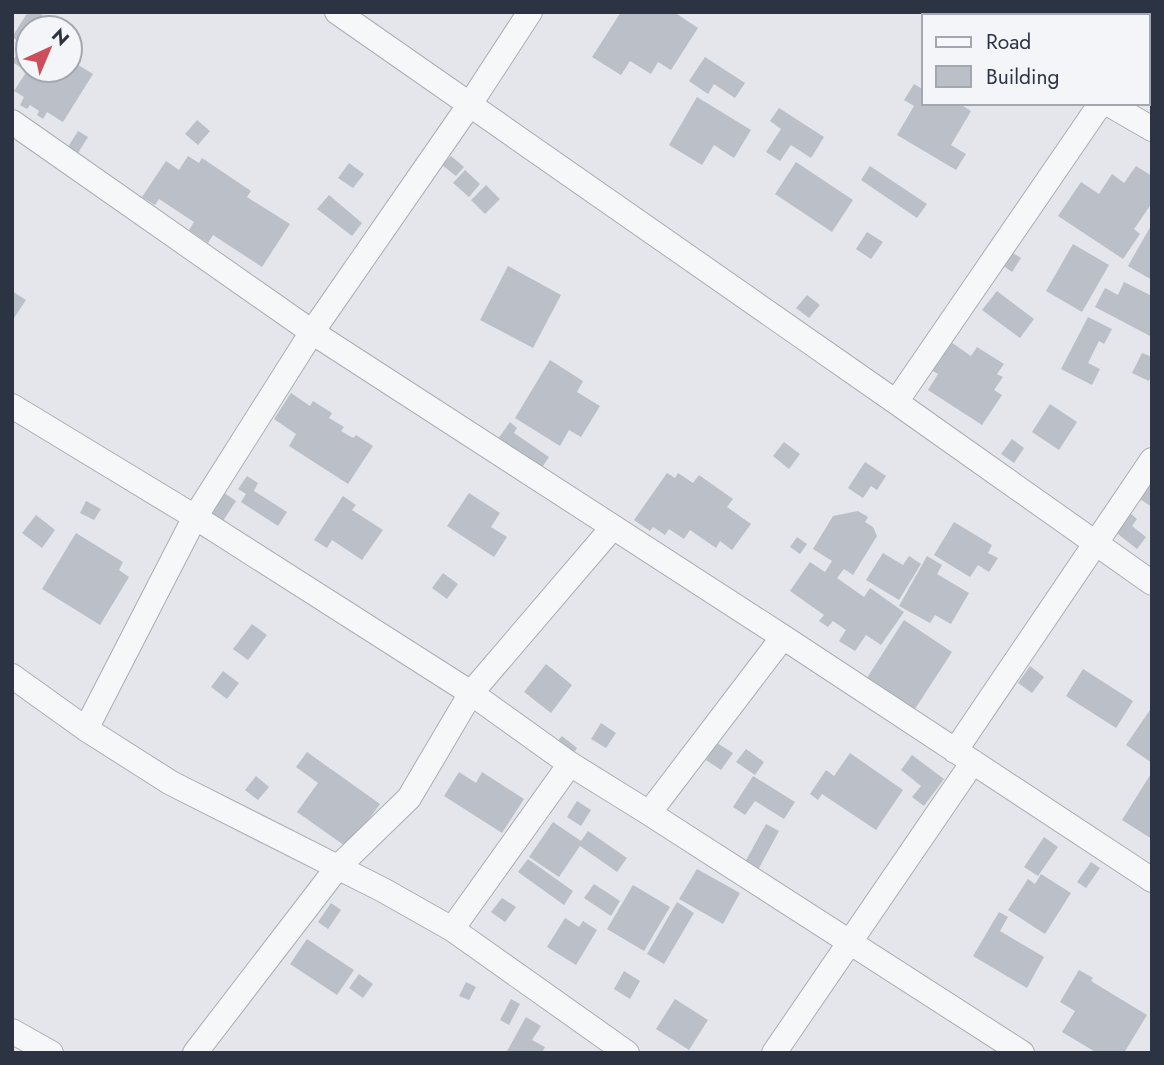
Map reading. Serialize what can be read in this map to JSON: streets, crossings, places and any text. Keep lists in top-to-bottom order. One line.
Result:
{"legend":["Road","Building"],"north":"top right"}
